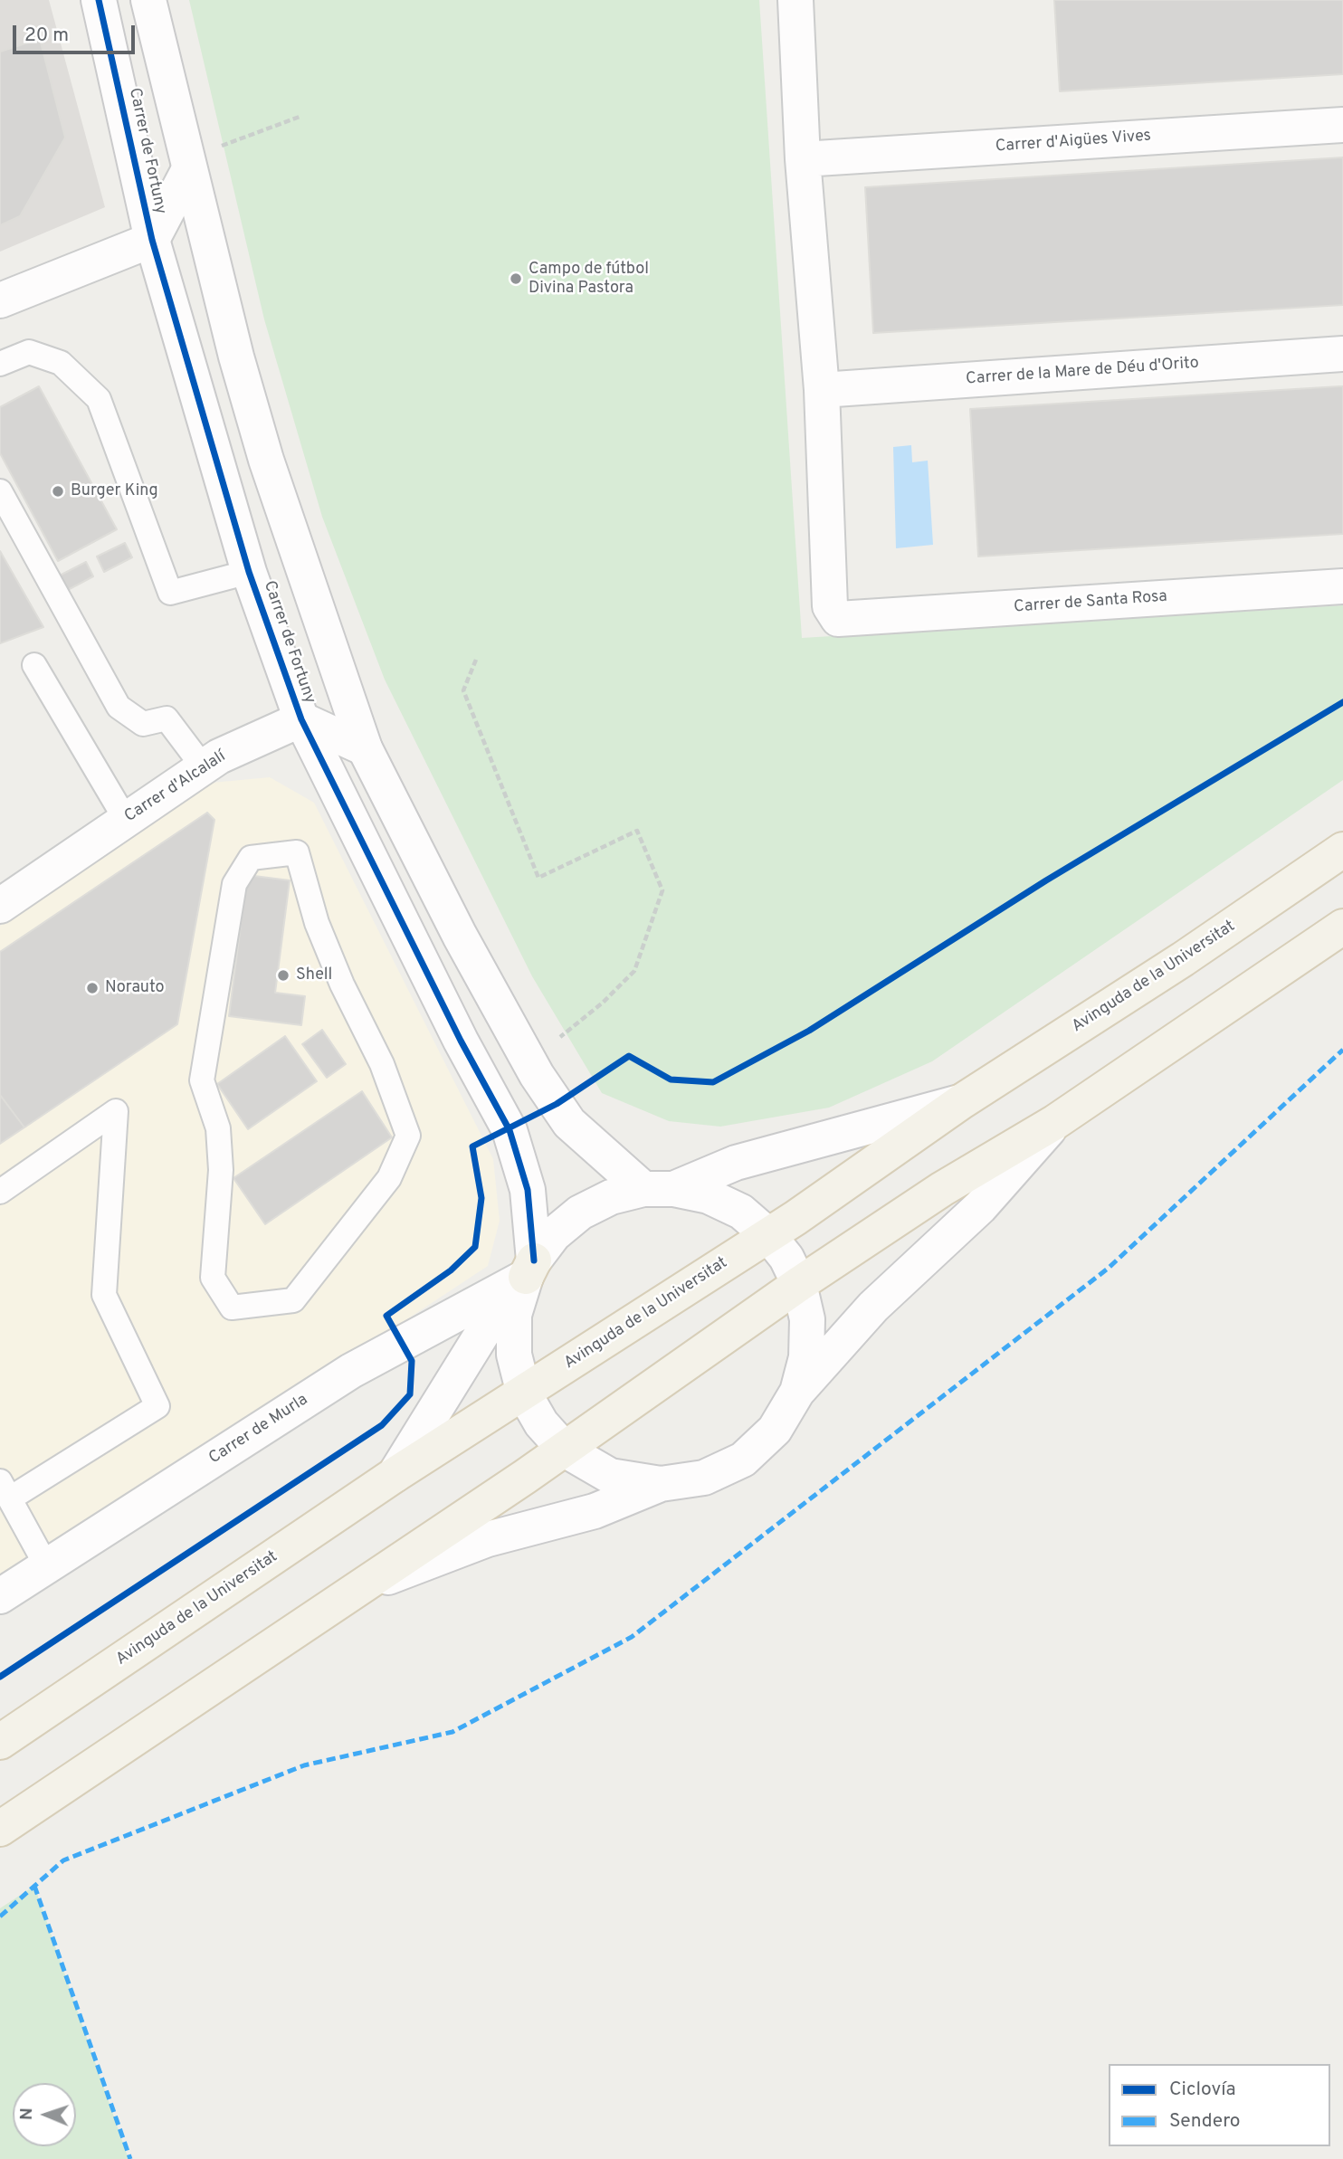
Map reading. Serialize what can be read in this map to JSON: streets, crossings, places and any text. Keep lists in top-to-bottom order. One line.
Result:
{"streets":{"main road":["Avinguda de la Universitat"],"street":["Carrer d'Aigües Vives","Carrer de Fortuny","Carrer de la Mare de Déu d'Orito","Carrer de Santa Rosa","Carrer d'Alcalalí","Carrer de Murla"]},"crossings":[["Carrer de Fortuny","Carrer d'Alcalalí"],["Carrer de Fortuny","Avinguda de la Universitat"],["Carrer de Fortuny","Carrer de Murla"],["Carrer de la Mare de Déu d'Orito","Carrer de Santa Rosa"],["Avinguda de la Universitat","Carrer de Murla"]],"places":["Campo de fútbol Divina Pastora","Burger King","Shell","Norauto"],"legend":["Ciclovía","Sendero"],"scale_bar":"20 m","north":"left"}
